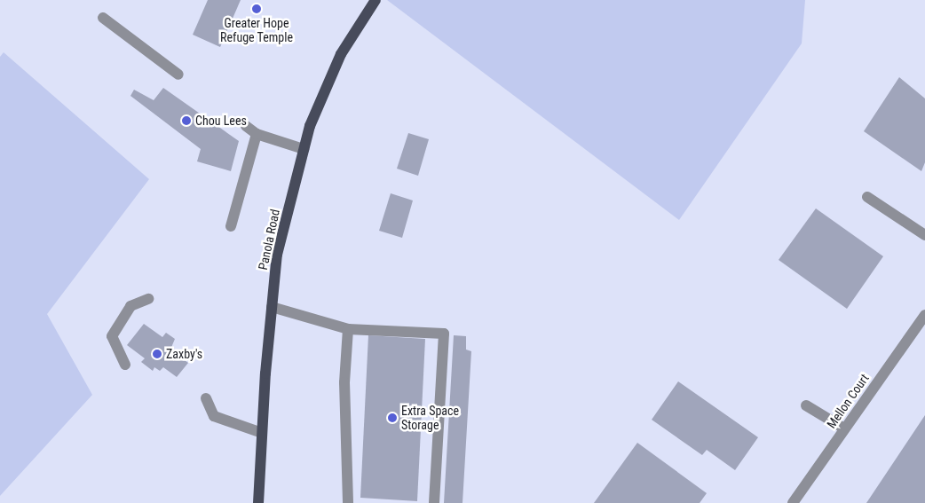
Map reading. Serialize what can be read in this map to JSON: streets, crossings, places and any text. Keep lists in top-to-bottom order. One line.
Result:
{"streets":{"main road":["Panola Road"],"street":["Mellon Court"]},"places":["Greater Hope Refuge Temple","Chou Lees","Zaxby's","Extra Space Storage"]}
